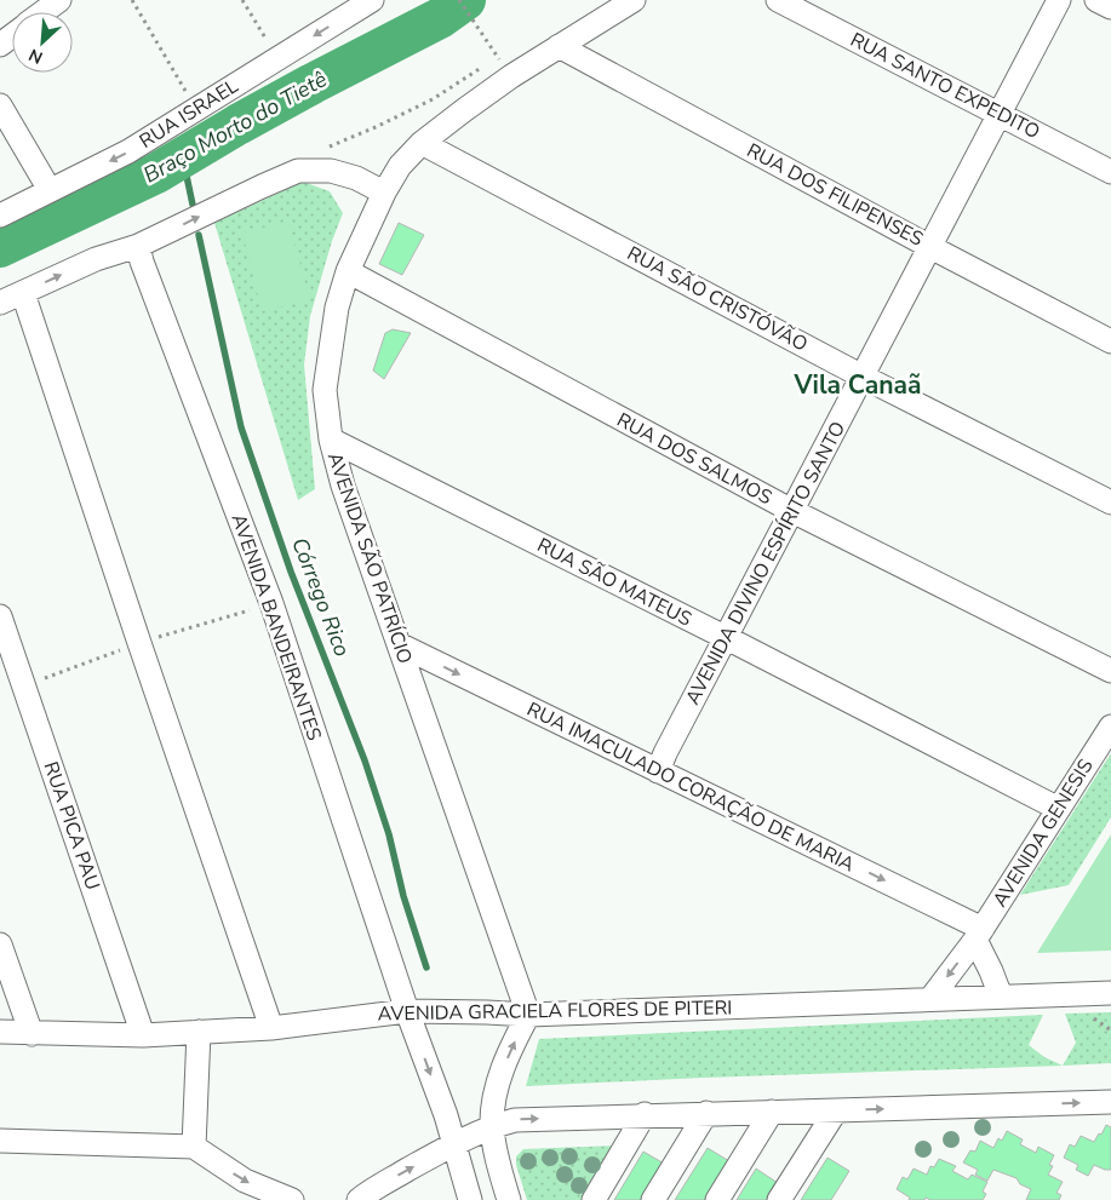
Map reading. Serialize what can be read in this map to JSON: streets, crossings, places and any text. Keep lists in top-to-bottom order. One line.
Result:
{"streets":{"street":["RUA SANTO EXPEDITO","RUA ISRAEL","RUA DOS FILIPENSES","RUA SÃO CRISTÓVÃO","RUA DOS SALMOS","AVENIDA SÃO PATRÍCIO","AVENIDA DIVINO ESPÍRITO SANTO","RUA SÃO MATEUS","AVENIDA BANDEIRANTES","RUA IMACULADO CORAÇÃO DE MARIA","RUA PICA PAU","AVENIDA GENESIS","AVENIDA GRACIELA FLORES DE PITERI"]},"crossings":[["RUA SANTO EXPEDITO","AVENIDA DIVINO ESPÍRITO SANTO"],["RUA DOS FILIPENSES","AVENIDA SÃO PATRÍCIO"],["RUA DOS FILIPENSES","AVENIDA DIVINO ESPÍRITO SANTO"],["RUA SÃO CRISTÓVÃO","AVENIDA SÃO PATRÍCIO"],["RUA SÃO CRISTÓVÃO","AVENIDA DIVINO ESPÍRITO SANTO"],["RUA DOS SALMOS","AVENIDA SÃO PATRÍCIO"],["RUA DOS SALMOS","AVENIDA DIVINO ESPÍRITO SANTO"],["AVENIDA SÃO PATRÍCIO","RUA SÃO MATEUS"],["AVENIDA SÃO PATRÍCIO","RUA IMACULADO CORAÇÃO DE MARIA"],["AVENIDA SÃO PATRÍCIO","AVENIDA GRACIELA FLORES DE PITERI"],["AVENIDA DIVINO ESPÍRITO SANTO","RUA SÃO MATEUS"],["AVENIDA DIVINO ESPÍRITO SANTO","RUA IMACULADO CORAÇÃO DE MARIA"],["RUA SÃO MATEUS","AVENIDA GENESIS"],["AVENIDA BANDEIRANTES","AVENIDA GRACIELA FLORES DE PITERI"],["RUA IMACULADO CORAÇÃO DE MARIA","AVENIDA GENESIS"],["RUA PICA PAU","AVENIDA GRACIELA FLORES DE PITERI"],["AVENIDA GENESIS","AVENIDA GRACIELA FLORES DE PITERI"]],"one_way":["RUA IMACULADO CORAÇÃO DE MARIA"],"districts":["Vila Canaã"],"water":["Braço Morto do Tietê","Córrego Rico"],"north":"bottom left"}
